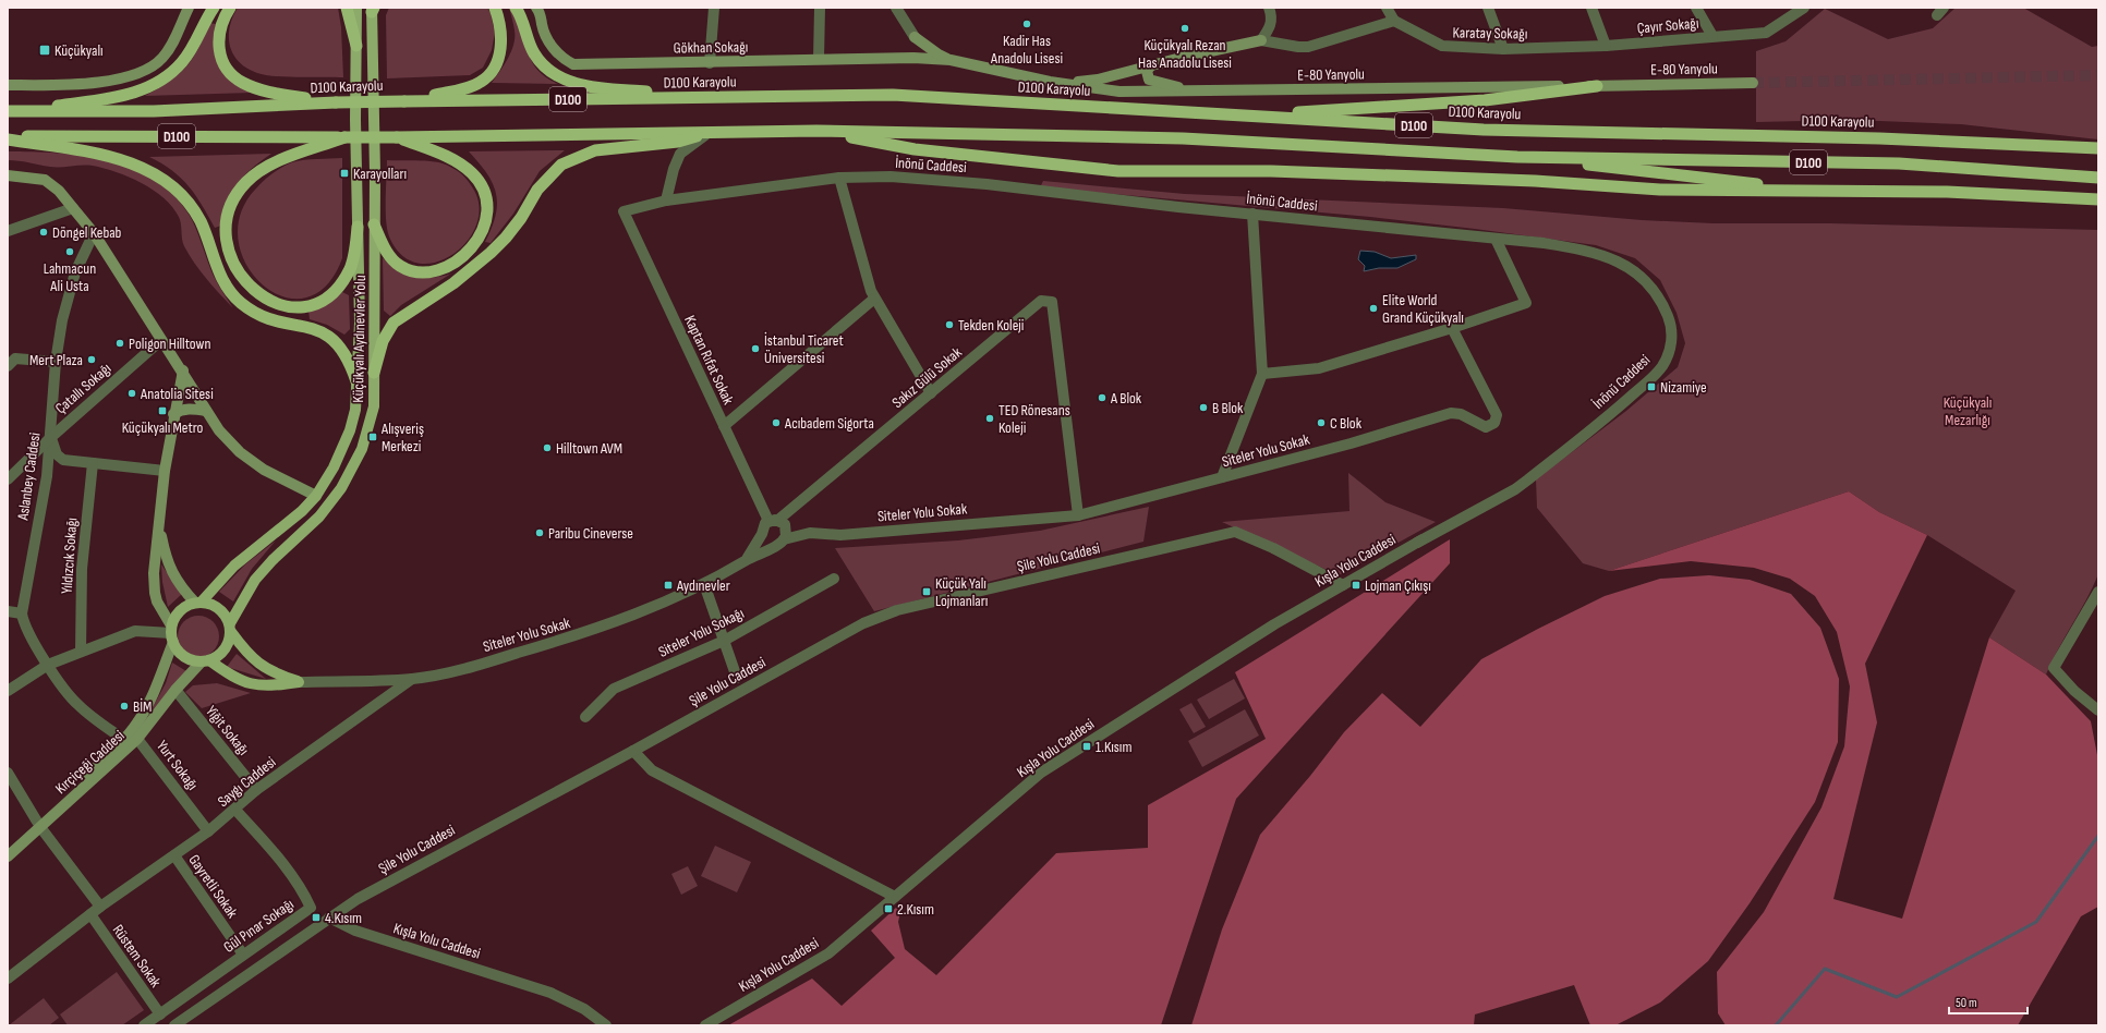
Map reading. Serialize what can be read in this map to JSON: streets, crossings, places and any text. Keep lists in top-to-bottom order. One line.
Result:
{"streets":{"highway":["D100 Karayolu","D100"],"main road":["Gökhan Sokağı","E-80 Yanyolu","Küçükyalı Aydınevler Yolu","Kırçiçeği Caddesi"],"street":["Çayır Sokağı","Karatay Sokağı","İnönü Caddesi","Kaptan Rıfat Sokak","Sakız Gülü Sokak","Çatallı Sokağı","Siteler Yolu Sokak","Aslanbey Caddesi","Yıldızcık Sokağı","Şile Yolu Caddesi","Kışla Yolu Caddesi","Siteler Yolu Sokağı","Yiğit Sokağı","Yurt Sokağı","Saygı Caddesi","Gayretli Sokak","Gül Pınar Sokağı","Rüstem Sokak"]},"crossings":[["Çayır Sokağı","Karatay Sokağı"],["Gökhan Sokağı","E-80 Yanyolu"],["İnönü Caddesi","Kaptan Rıfat Sokak"],["İnönü Caddesi","Kışla Yolu Caddesi"],["Küçükyalı Aydınevler Yolu","Kırçiçeği Caddesi"],["Kaptan Rıfat Sokak","Sakız Gülü Sokak"],["Kaptan Rıfat Sokak","Siteler Yolu Sokak"],["Sakız Gülü Sokak","Siteler Yolu Sokak"],["Çatallı Sokağı","Aslanbey Caddesi"],["Siteler Yolu Sokak","Saygı Caddesi"],["Aslanbey Caddesi","Kırçiçeği Caddesi"],["Şile Yolu Caddesi","Kışla Yolu Caddesi"],["Yiğit Sokağı","Kırçiçeği Caddesi"],["Yiğit Sokağı","Saygı Caddesi"],["Kırçiçeği Caddesi","Yurt Sokağı"],["Yurt Sokağı","Saygı Caddesi"],["Saygı Caddesi","Gayretli Sokak"],["Saygı Caddesi","Gül Pınar Sokağı"],["Saygı Caddesi","Rüstem Sokak"],["Gayretli Sokak","Gül Pınar Sokağı"],["Gül Pınar Sokağı","Rüstem Sokak"]],"parks":["Küçükyalı Mezarlığı"],"places":{"other":["Kadir Has Anadolu Lisesi","Küçükyalı Rezan Has Anadolu Lisesi","Döngel Kebab","Lahmacun Ali Usta","Elite World Grand Küçükyalı","Tekden Koleji","Poligon Hilltown","İstanbul Ticaret Üniversitesi","Mert Plaza","Anatolia Sitesi","A Blok","B Blok","TED Rönesans Koleji","Acıbadem Sigorta","C Blok","Hilltown AVM","Paribu Cineverse","BİM"],"transit":["Küçükyalı","Karayolları","Nizamiye","Küçükyalı Metro","Alışveriş Merkezi","Aydınevler","Lojman Çıkışı","Küçük Yalı Lojmanları","1.Kısım","2.Kısım","4.Kısım"]},"scale_bar":"50 m"}
